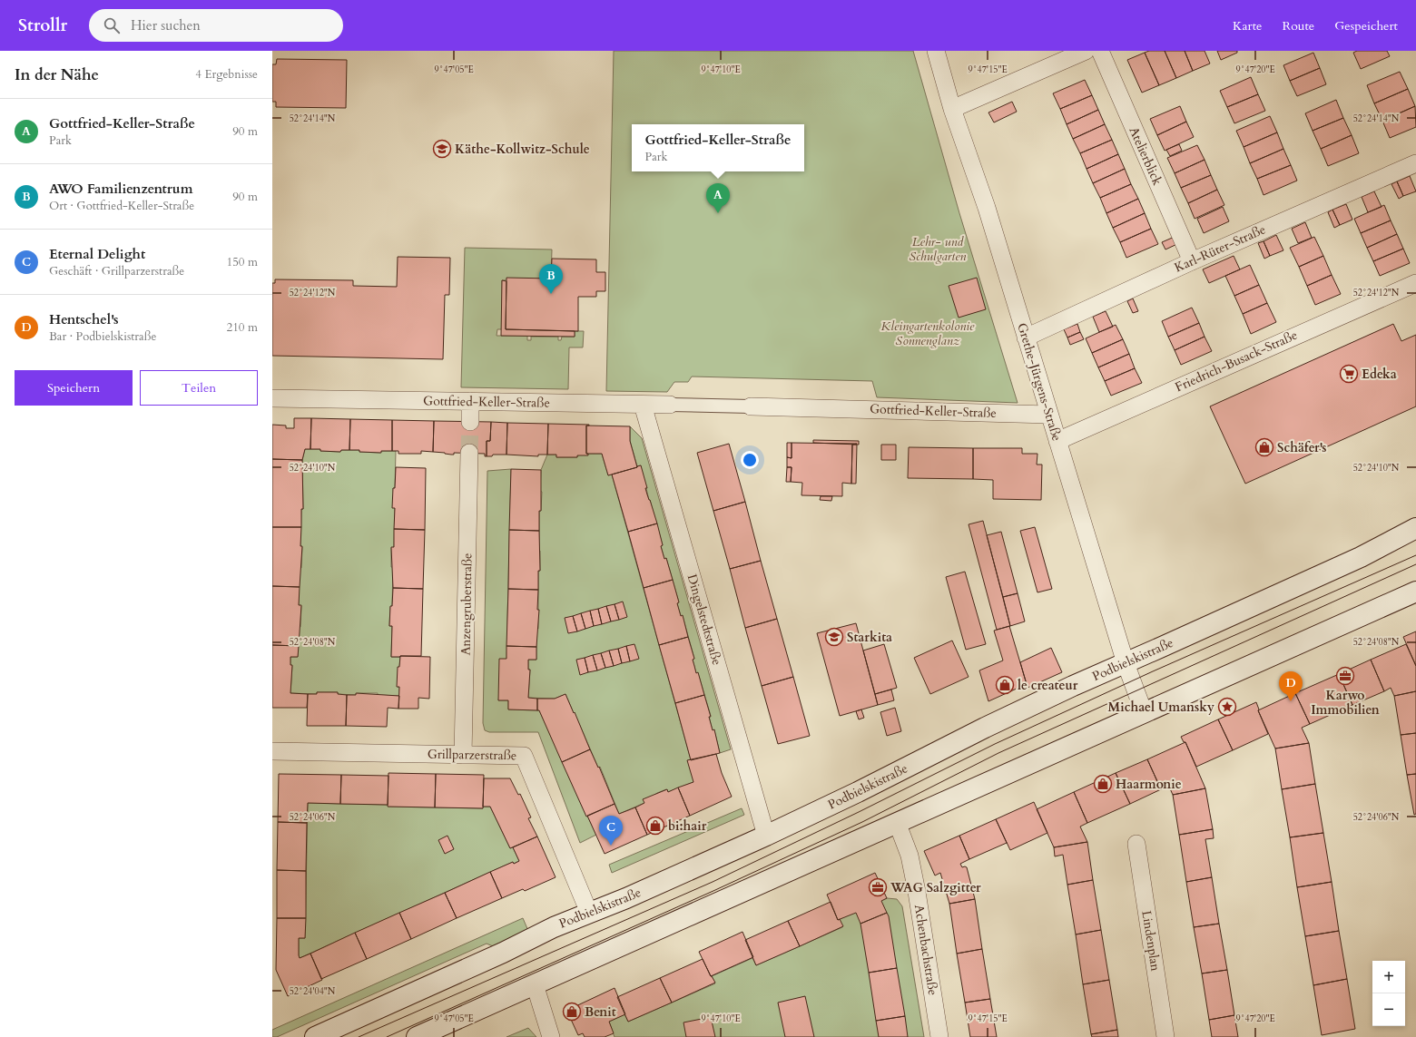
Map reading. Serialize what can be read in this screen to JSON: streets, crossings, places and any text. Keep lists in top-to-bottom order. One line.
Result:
{"streets":{"main road":["Podbielskistraße"],"street":["Atelierblick","Karl-Rüter-Straße","Friedrich-Busack-Straße","Grethe-Jürgens-Straße","Gottfried-Keller-Straße","Anzengruberstraße","Dingelstedtstraße","Grillparzerstraße","Lindenplan","Achenbachstraße"]},"crossings":[["Atelierblick","Karl-Rüter-Straße"],["Karl-Rüter-Straße","Grethe-Jürgens-Straße"],["Friedrich-Busack-Straße","Grethe-Jürgens-Straße"],["Grethe-Jürgens-Straße","Gottfried-Keller-Straße"],["Grethe-Jürgens-Straße","Podbielskistraße"],["Gottfried-Keller-Straße","Dingelstedtstraße"],["Anzengruberstraße","Grillparzerstraße"],["Dingelstedtstraße","Podbielskistraße"],["Podbielskistraße","Grillparzerstraße"]],"parks":["Lehr- und Schulgarten","Kleingartenkolonie Sonnenglanz"],"places":{"school or university":["Käthe-Kollwitz-Schule","Starkita"],"supermarket":["Edeka"],"shop":["Schäfer's","le createur","Haarmonie","bi:hair","Benit"],"office":["Karwo Immobilien","WAG Salzgitter"],"place":["Michael Umansky"]},"page":{"header":"Strollr","search":"Hier suchen","nav":["Karte","Route","Gespeichert"],"heading":["In der Nähe","4 Ergebnisse"],"list":[{"mark":"A","name":"Gottfried-Keller-Straße","note":"Park","value":"90 m"},{"mark":"B","name":"AWO Familienzentrum","note":"Ort · Gottfried-Keller-Straße","value":"90 m"},{"mark":"C","name":"Eternal Delight","note":"Geschäft · Grillparzerstraße","value":"150 m"},{"mark":"D","name":"Hentschel's","note":"Bar · Podbielskistraße","value":"210 m"}],"popup":["Gottfried-Keller-Straße","Park"],"pins":["A","B","D","C"],"buttons":["Speichern","Teilen"],"map_buttons":["+","−"]},"coordinates":["9°47'05\"E","9°47'10\"E","9°47'15\"E","9°47'20\"E","52°24'14\"N","52°24'12\"N","52°24'10\"N","52°24'08\"N","52°24'06\"N","52°24'04\"N"]}
